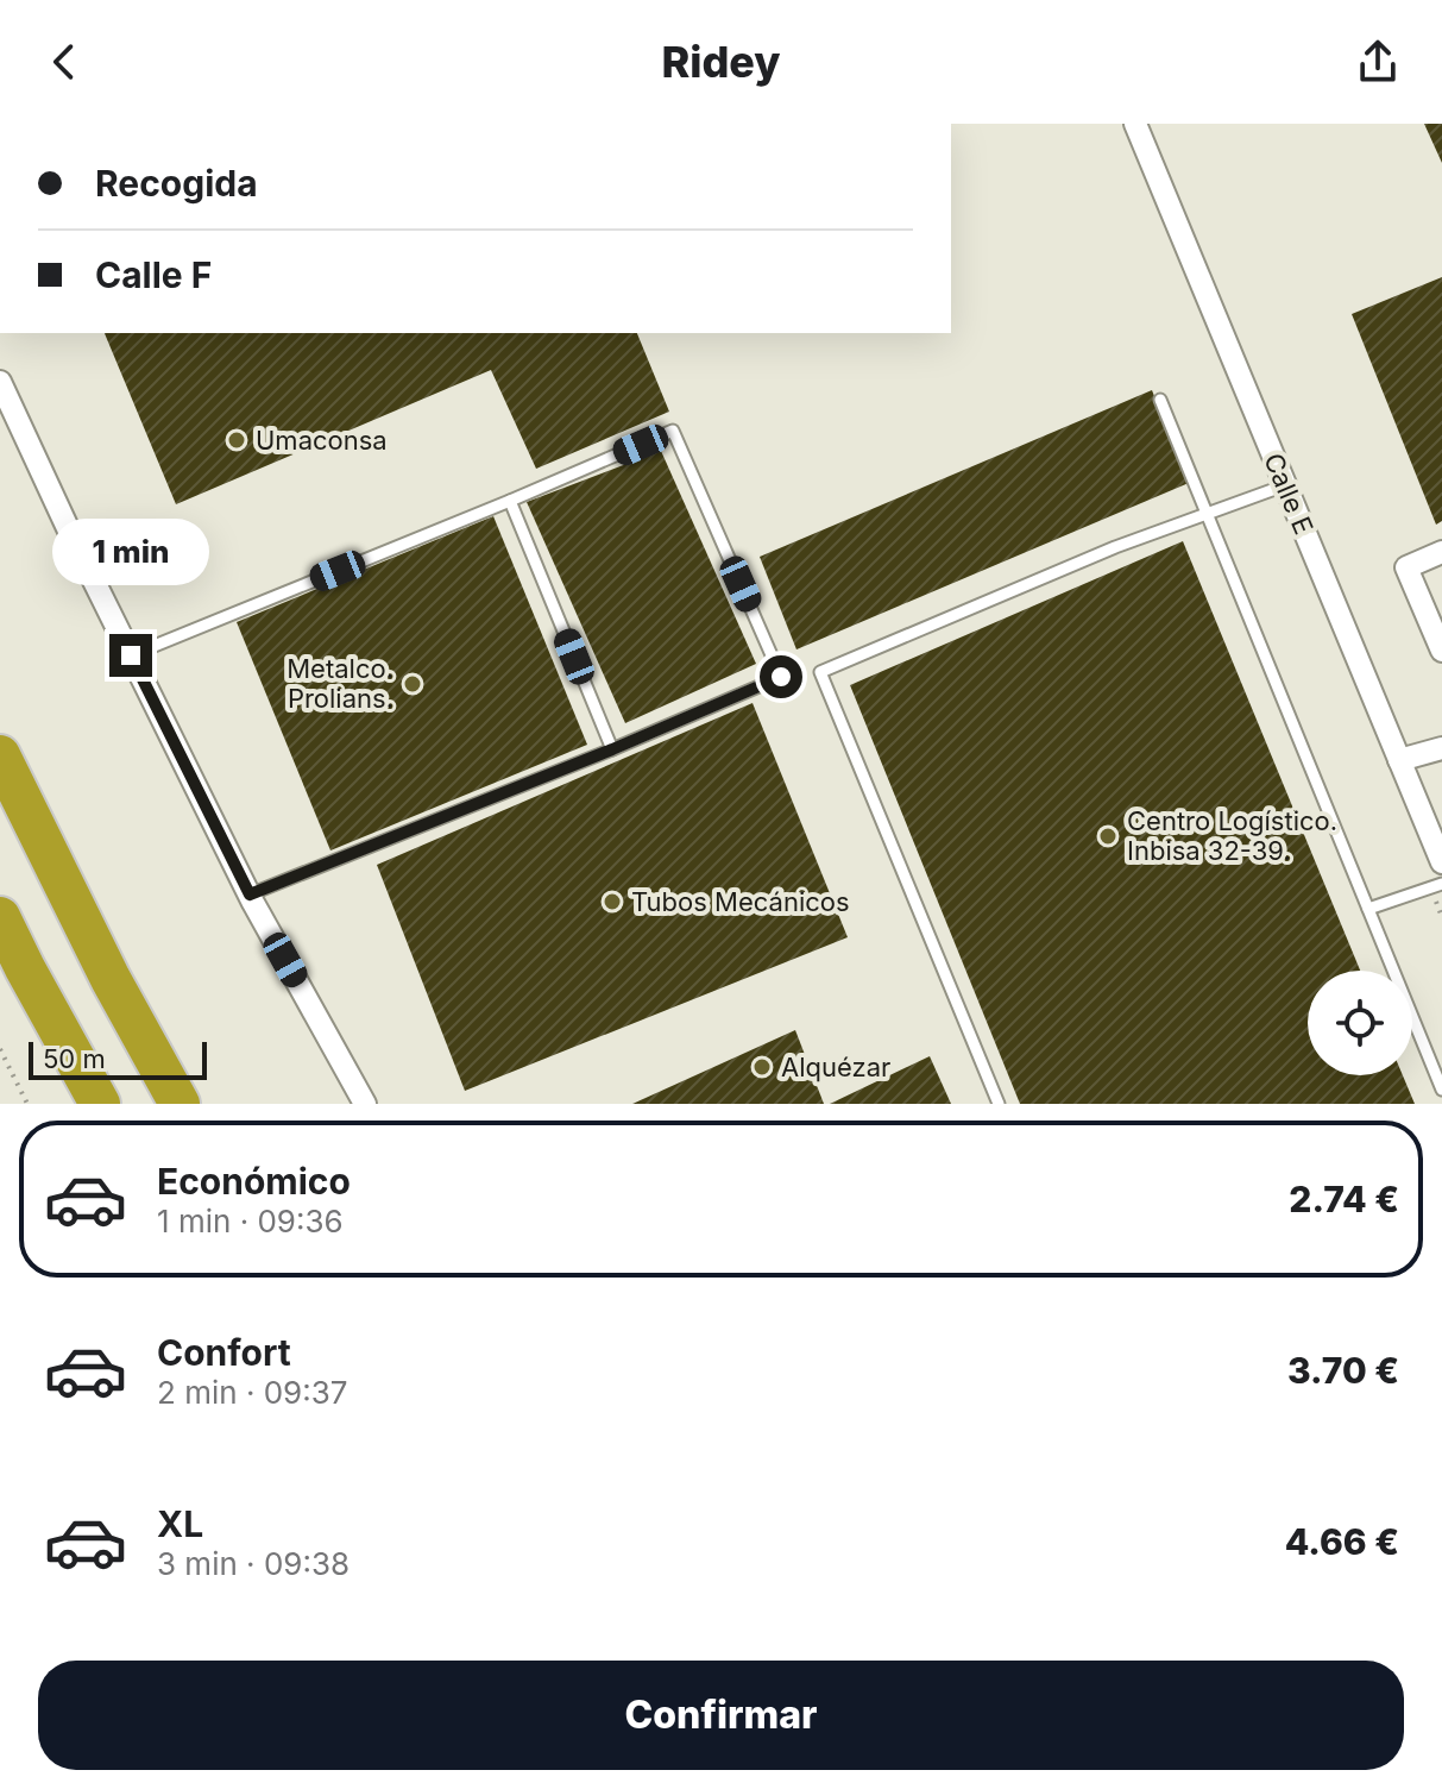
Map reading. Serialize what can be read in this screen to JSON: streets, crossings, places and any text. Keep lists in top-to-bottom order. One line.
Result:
{"streets":{"street":["Calle E"]},"places":["Umaconsa","Metalco. Prolians.","Centro Logístico. Inbisa 32-39.","Tubos Mecánicos","Alquézar"],"scale_bar":"50 m","page":{"header":"Ridey","banner":["Recogida","Calle F"],"bubble":"1 min","scale":"50 m","list":[{"name":"Económico","note":"1 min · 09:36","value":"2.74 €"},{"name":"Confort","note":"2 min · 09:37","value":"3.70 €"},{"name":"XL","note":"3 min · 09:38","value":"4.66 €"}],"buttons":"Confirmar"}}
